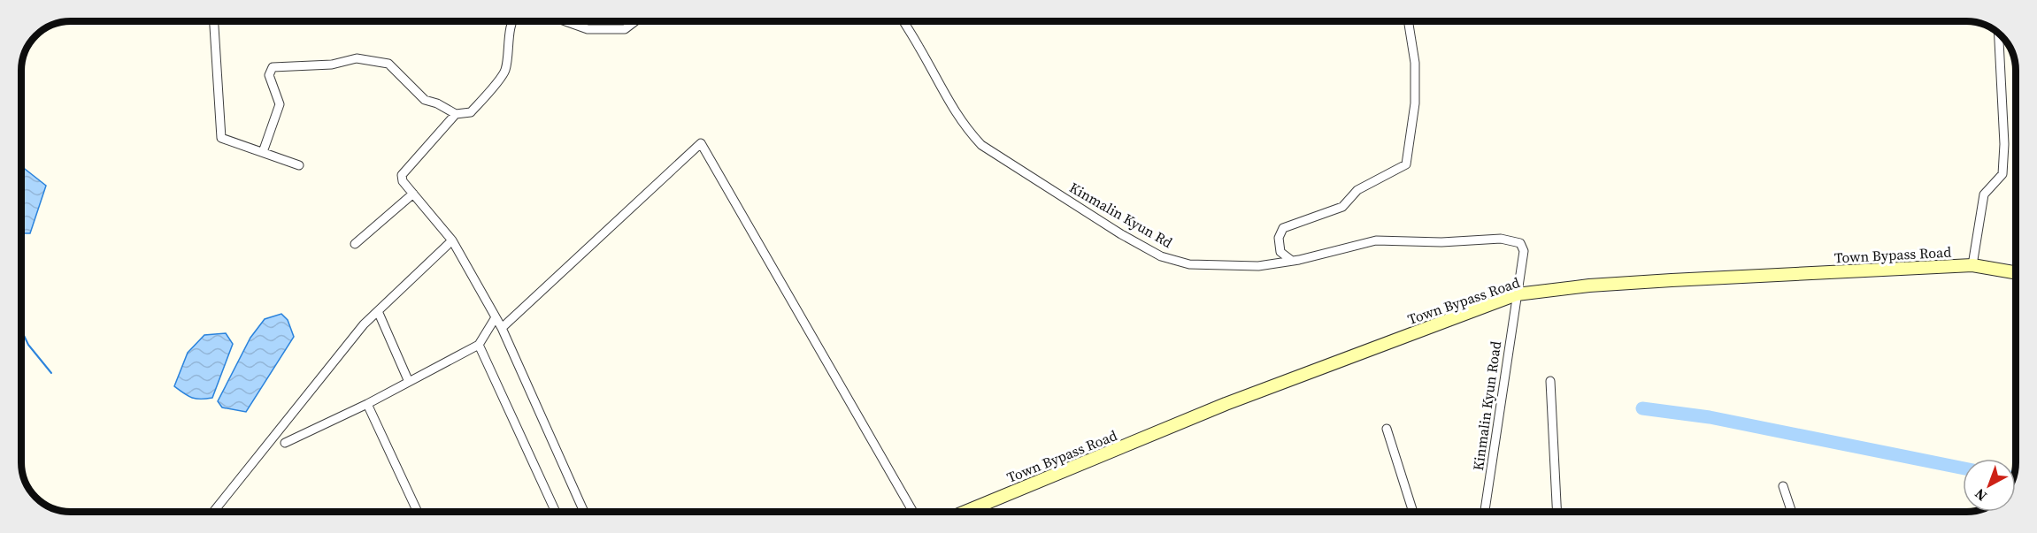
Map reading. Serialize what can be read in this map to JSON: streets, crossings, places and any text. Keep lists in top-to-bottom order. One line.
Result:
{"streets":{"main road":["Town Bypass Road"],"street":["Kinmalin Kyun Rd","Kinmalin Kyun Road"]},"crossings":[["Kinmalin Kyun Rd","Town Bypass Road"],["Kinmalin Kyun Rd","Kinmalin Kyun Road"],["Town Bypass Road","Kinmalin Kyun Road"]],"north":"bottom left"}
